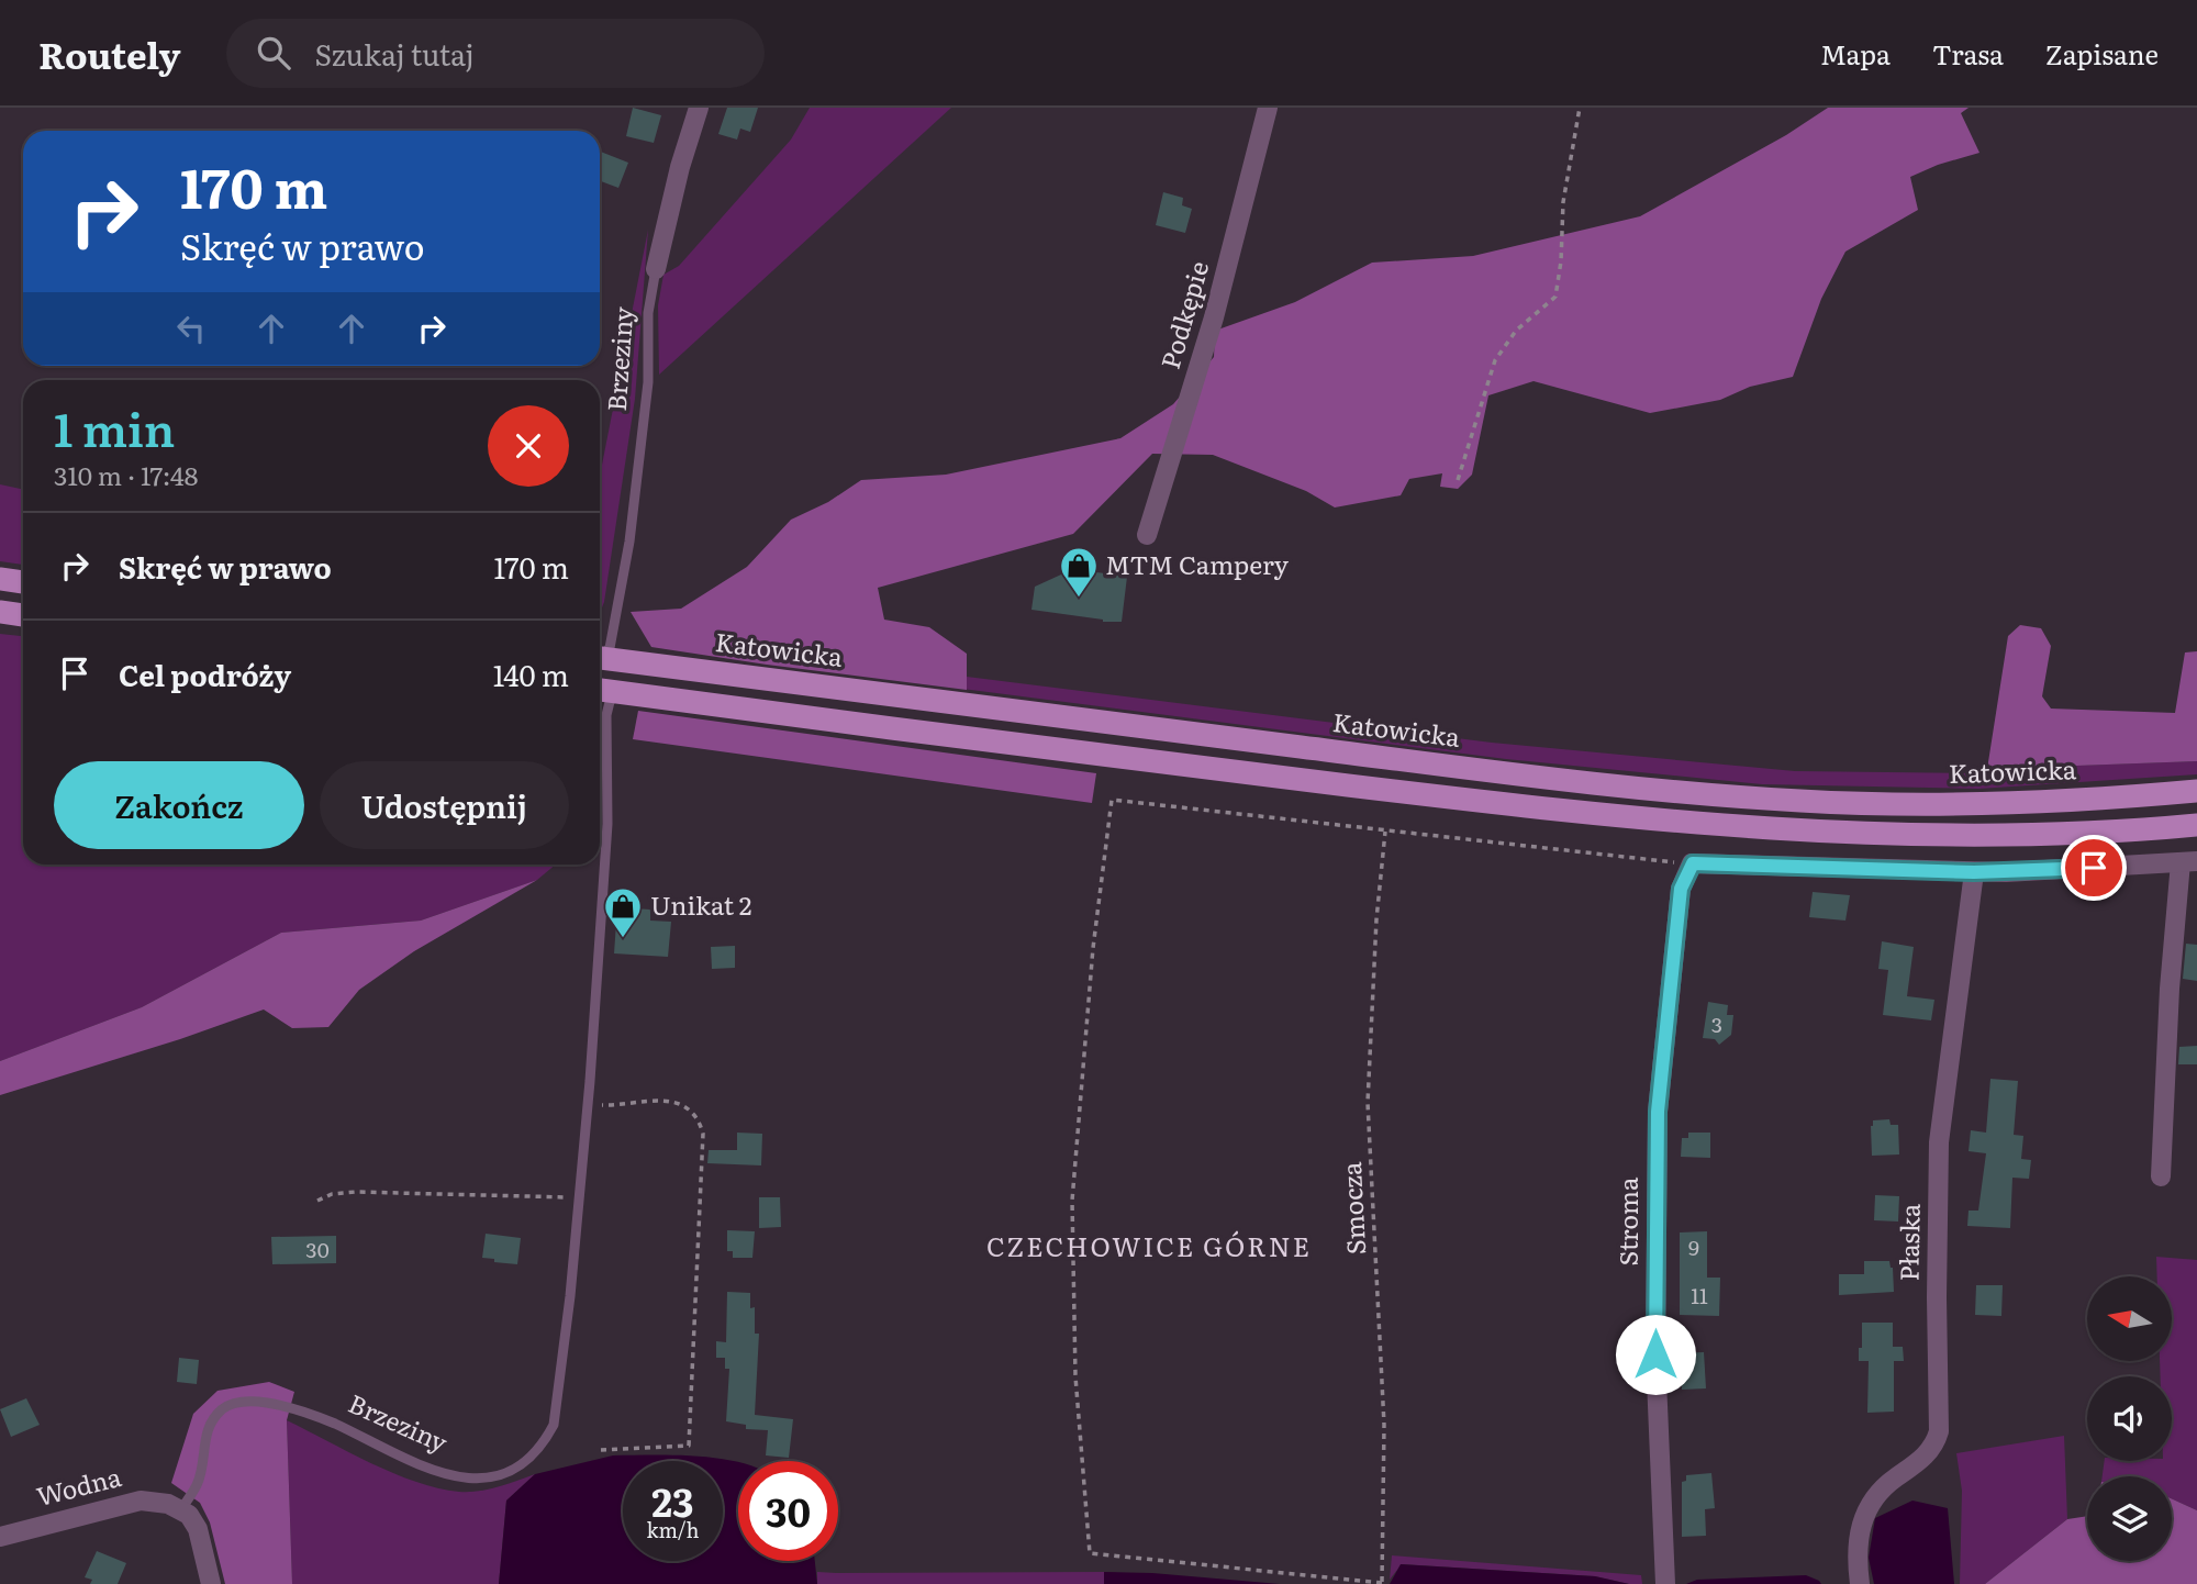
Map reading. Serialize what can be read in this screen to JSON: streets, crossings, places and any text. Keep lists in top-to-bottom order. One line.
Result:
{"streets":{"main road":["Katowicka"],"street":["Podkępie","Brzeziny","Stroma","Płaska","Wodna"],"path":["Smocza"]},"crossings":[["Brzeziny","Wodna"]],"districts":["CZECHOWICE GÓRNE"],"places":{"shop":["MTM Campery","Unikat 2"]},"house_numbers":["3","9","30","11"],"north":"left","page":{"header":"Routely","search":"Szukaj tutaj","nav":["Mapa","Trasa","Zapisane"],"turn":["170 m","Skręć w prawo"],"heading":["1 min","310 m · 17:48"],"list":[{"name":"Skręć w prawo","value":"170 m"},{"name":"Cel podróży","value":"140 m"}],"buttons":["Zakończ","Udostępnij"],"speed":"23 km/h","limit":"30"}}
